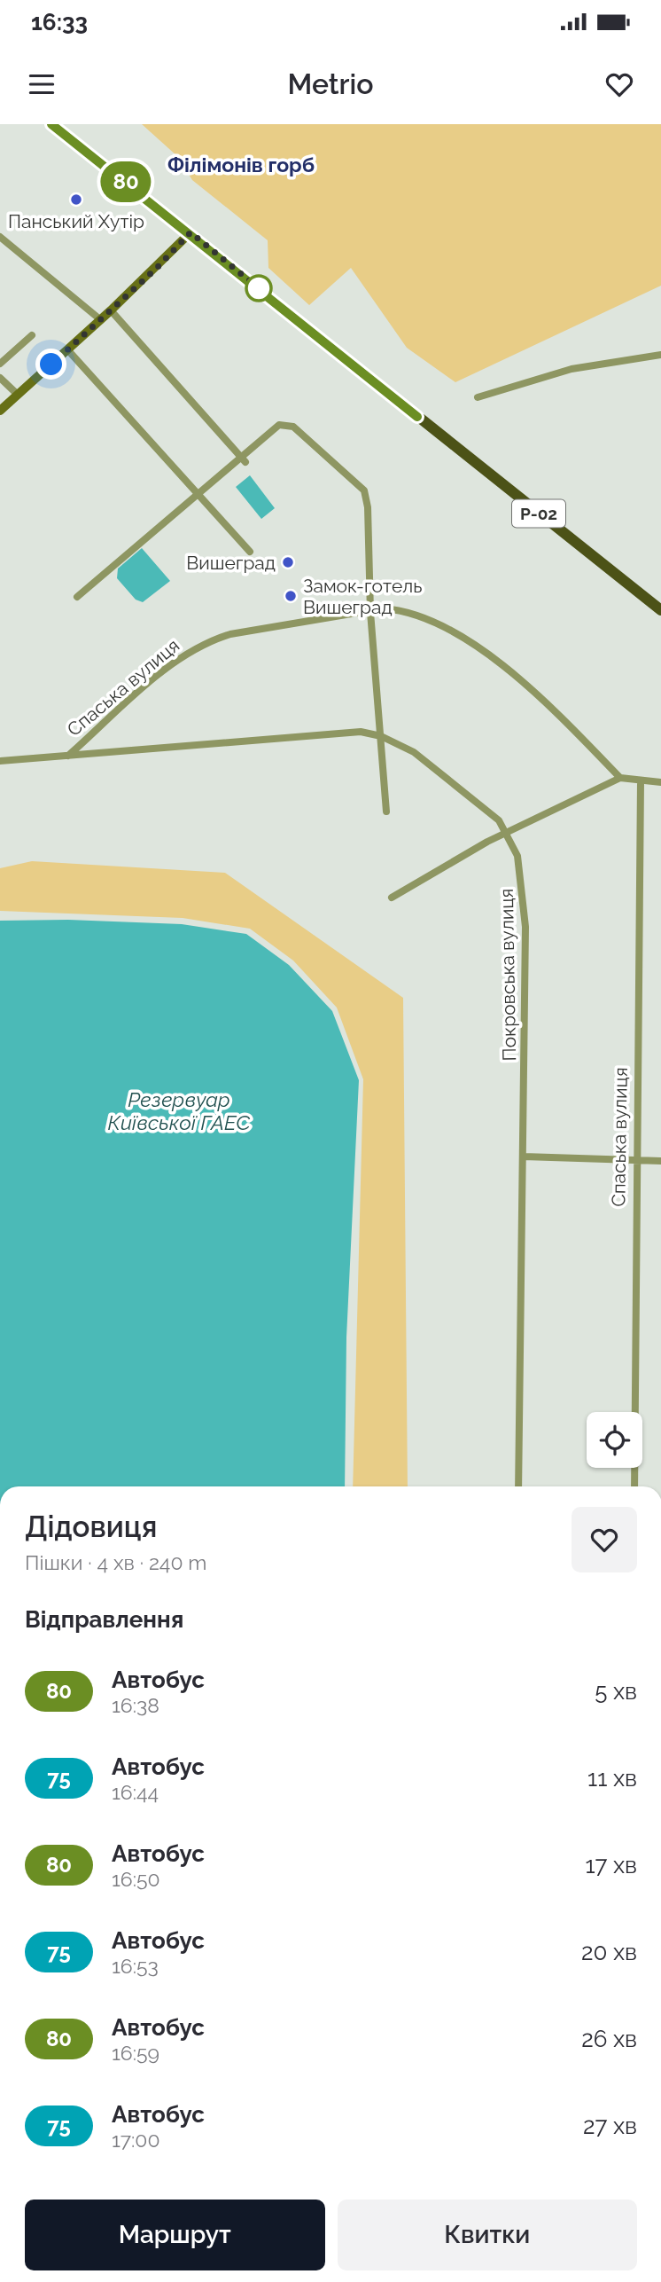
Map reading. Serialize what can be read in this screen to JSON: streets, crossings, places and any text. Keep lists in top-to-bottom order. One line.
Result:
{"streets":{"main road":["Р-02"],"street":["Спаська вулиця","Покровська вулиця"]},"crossings":[["Спаська вулиця","Покровська вулиця"]],"districts":["Філімонів горб"],"water":["Резервуар Київської ГАЕС"],"places":["Панський Хутір","Вишеград","Замок-готель Вишеград"],"lines":["bus line 80"],"page":{"status":"16:33","header":"Metrio","on_map":"80","heading":[["Дідовиця","Пішки · 4 хв · 240 m"],"Відправлення"],"list":[{"mark":"80","name":"Автобус","note":"16:38","value":"5 хв"},{"mark":"75","name":"Автобус","note":"16:44","value":"11 хв"},{"mark":"80","name":"Автобус","note":"16:50","value":"17 хв"},{"mark":"75","name":"Автобус","note":"16:53","value":"20 хв"},{"mark":"80","name":"Автобус","note":"16:59","value":"26 хв"},{"mark":"75","name":"Автобус","note":"17:00","value":"27 хв"}],"buttons":["Маршрут","Квитки"]}}
